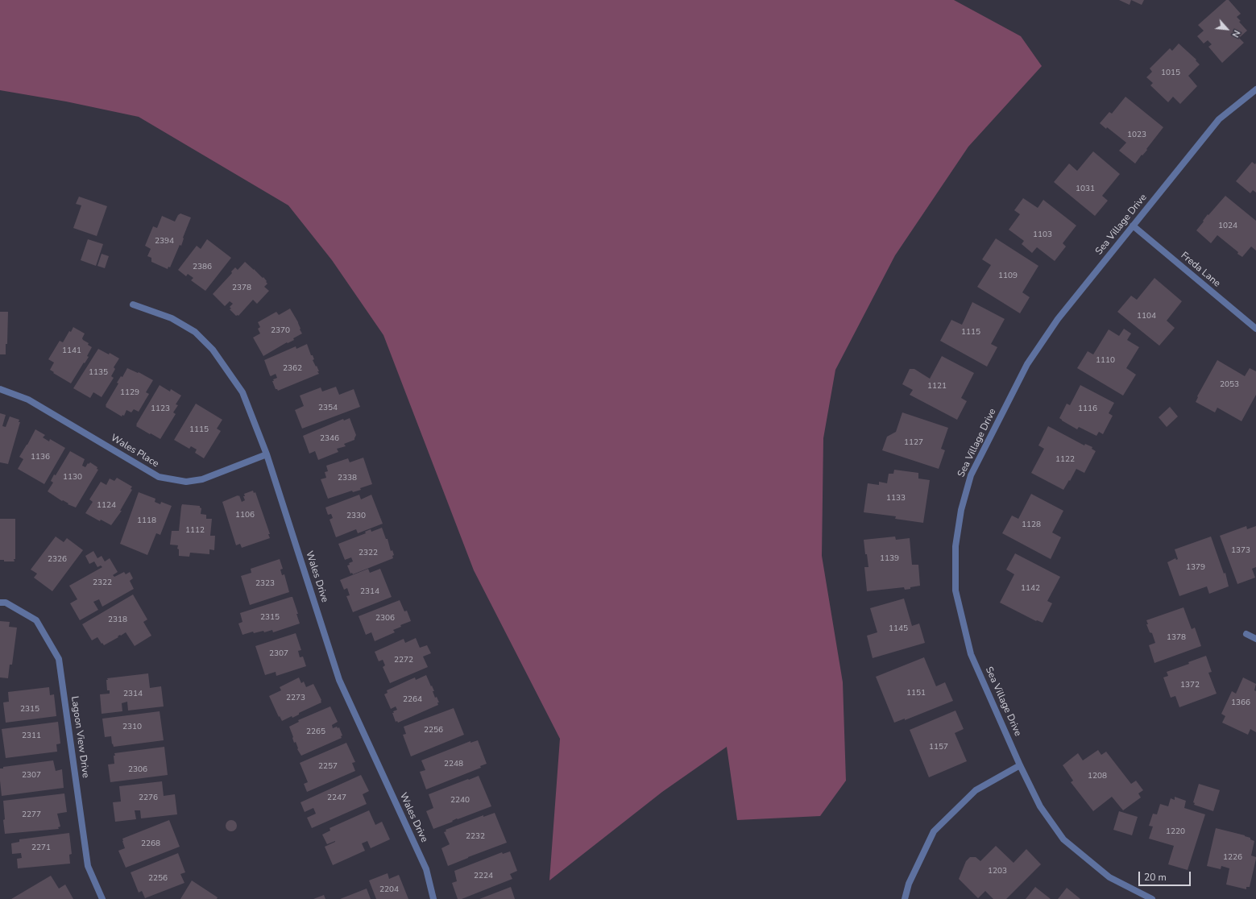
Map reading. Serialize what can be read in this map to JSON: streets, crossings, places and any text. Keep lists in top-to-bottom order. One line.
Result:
{"streets":{"street":["Sea Village Drive","Freda Lane","Wales Place","Wales Drive","Lagoon View Drive"]},"crossings":[["Sea Village Drive","Freda Lane"],["Wales Place","Wales Drive"]],"house_numbers":["1015","1023","1031","1024","1103","2394","2386","1109","2378","1104","2370","1115","1141","1110","2362","1135","2053","1121","1129","2354","1123","1116","1115","2346","1127","1136","1122","1130","2338","1133","1124","1106","2330","1118","1128","1112","1373","2322","1139","2326","1379","2322","2323","1142","2314","2315","2306","2318","1145","1378","2307","2272","1372","1151","2314","2273","2264","1366","2315","2310","2256","2265","2311","1157","2248","2257","2306","2307","1208","2276","2247","2240","2277","1220","2232","2268","2271","1226","1203","2224","2256","2204"],"scale_bar":"20 m","north":"bottom right"}
